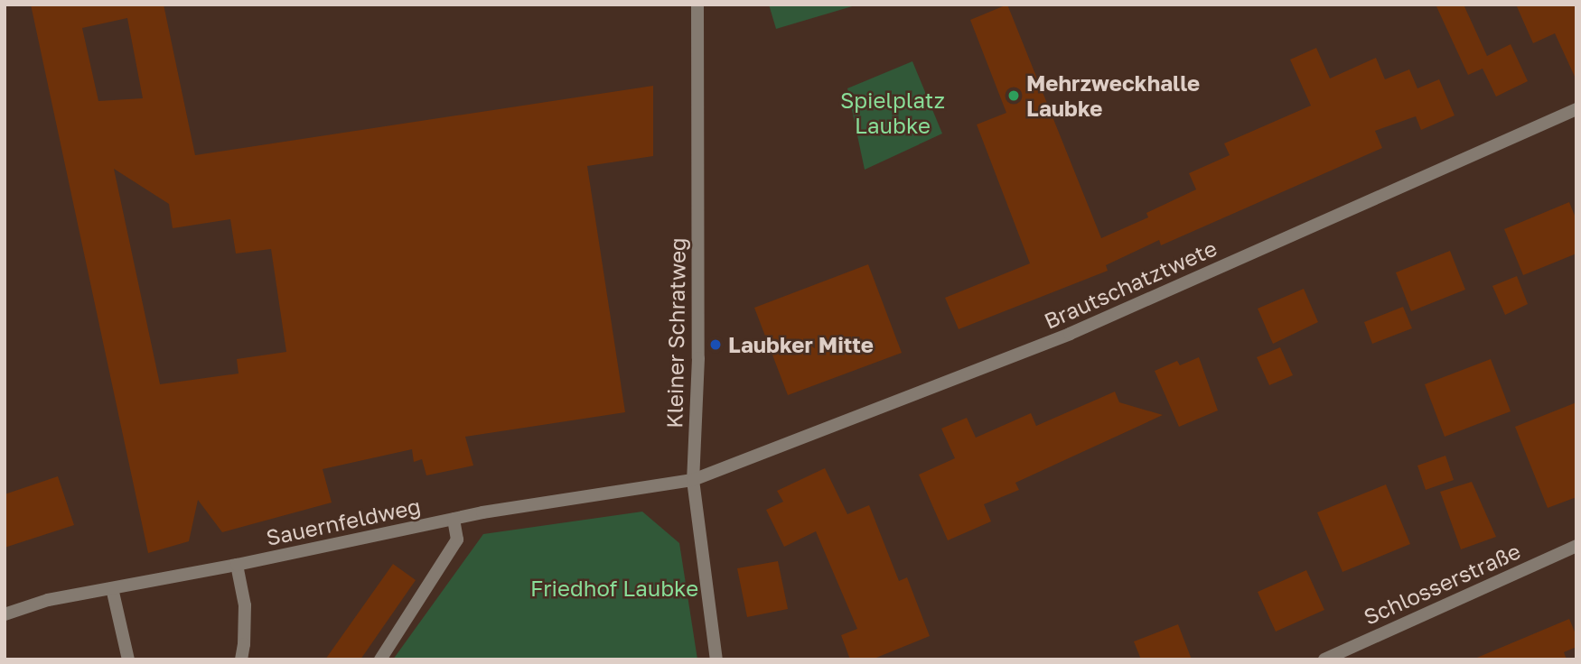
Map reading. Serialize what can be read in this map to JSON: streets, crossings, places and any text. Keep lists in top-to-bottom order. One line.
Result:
{"streets":{"street":["Brautschatztwete","Kleiner Schratweg","Sauernfeldweg","Schlosserstraße"]},"crossings":[["Brautschatztwete","Kleiner Schratweg"],["Brautschatztwete","Sauernfeldweg"],["Kleiner Schratweg","Sauernfeldweg"]],"parks":["Spielplatz Laubke","Friedhof Laubke"],"places":["Mehrzweckhalle Laubke","Laubker Mitte"]}
